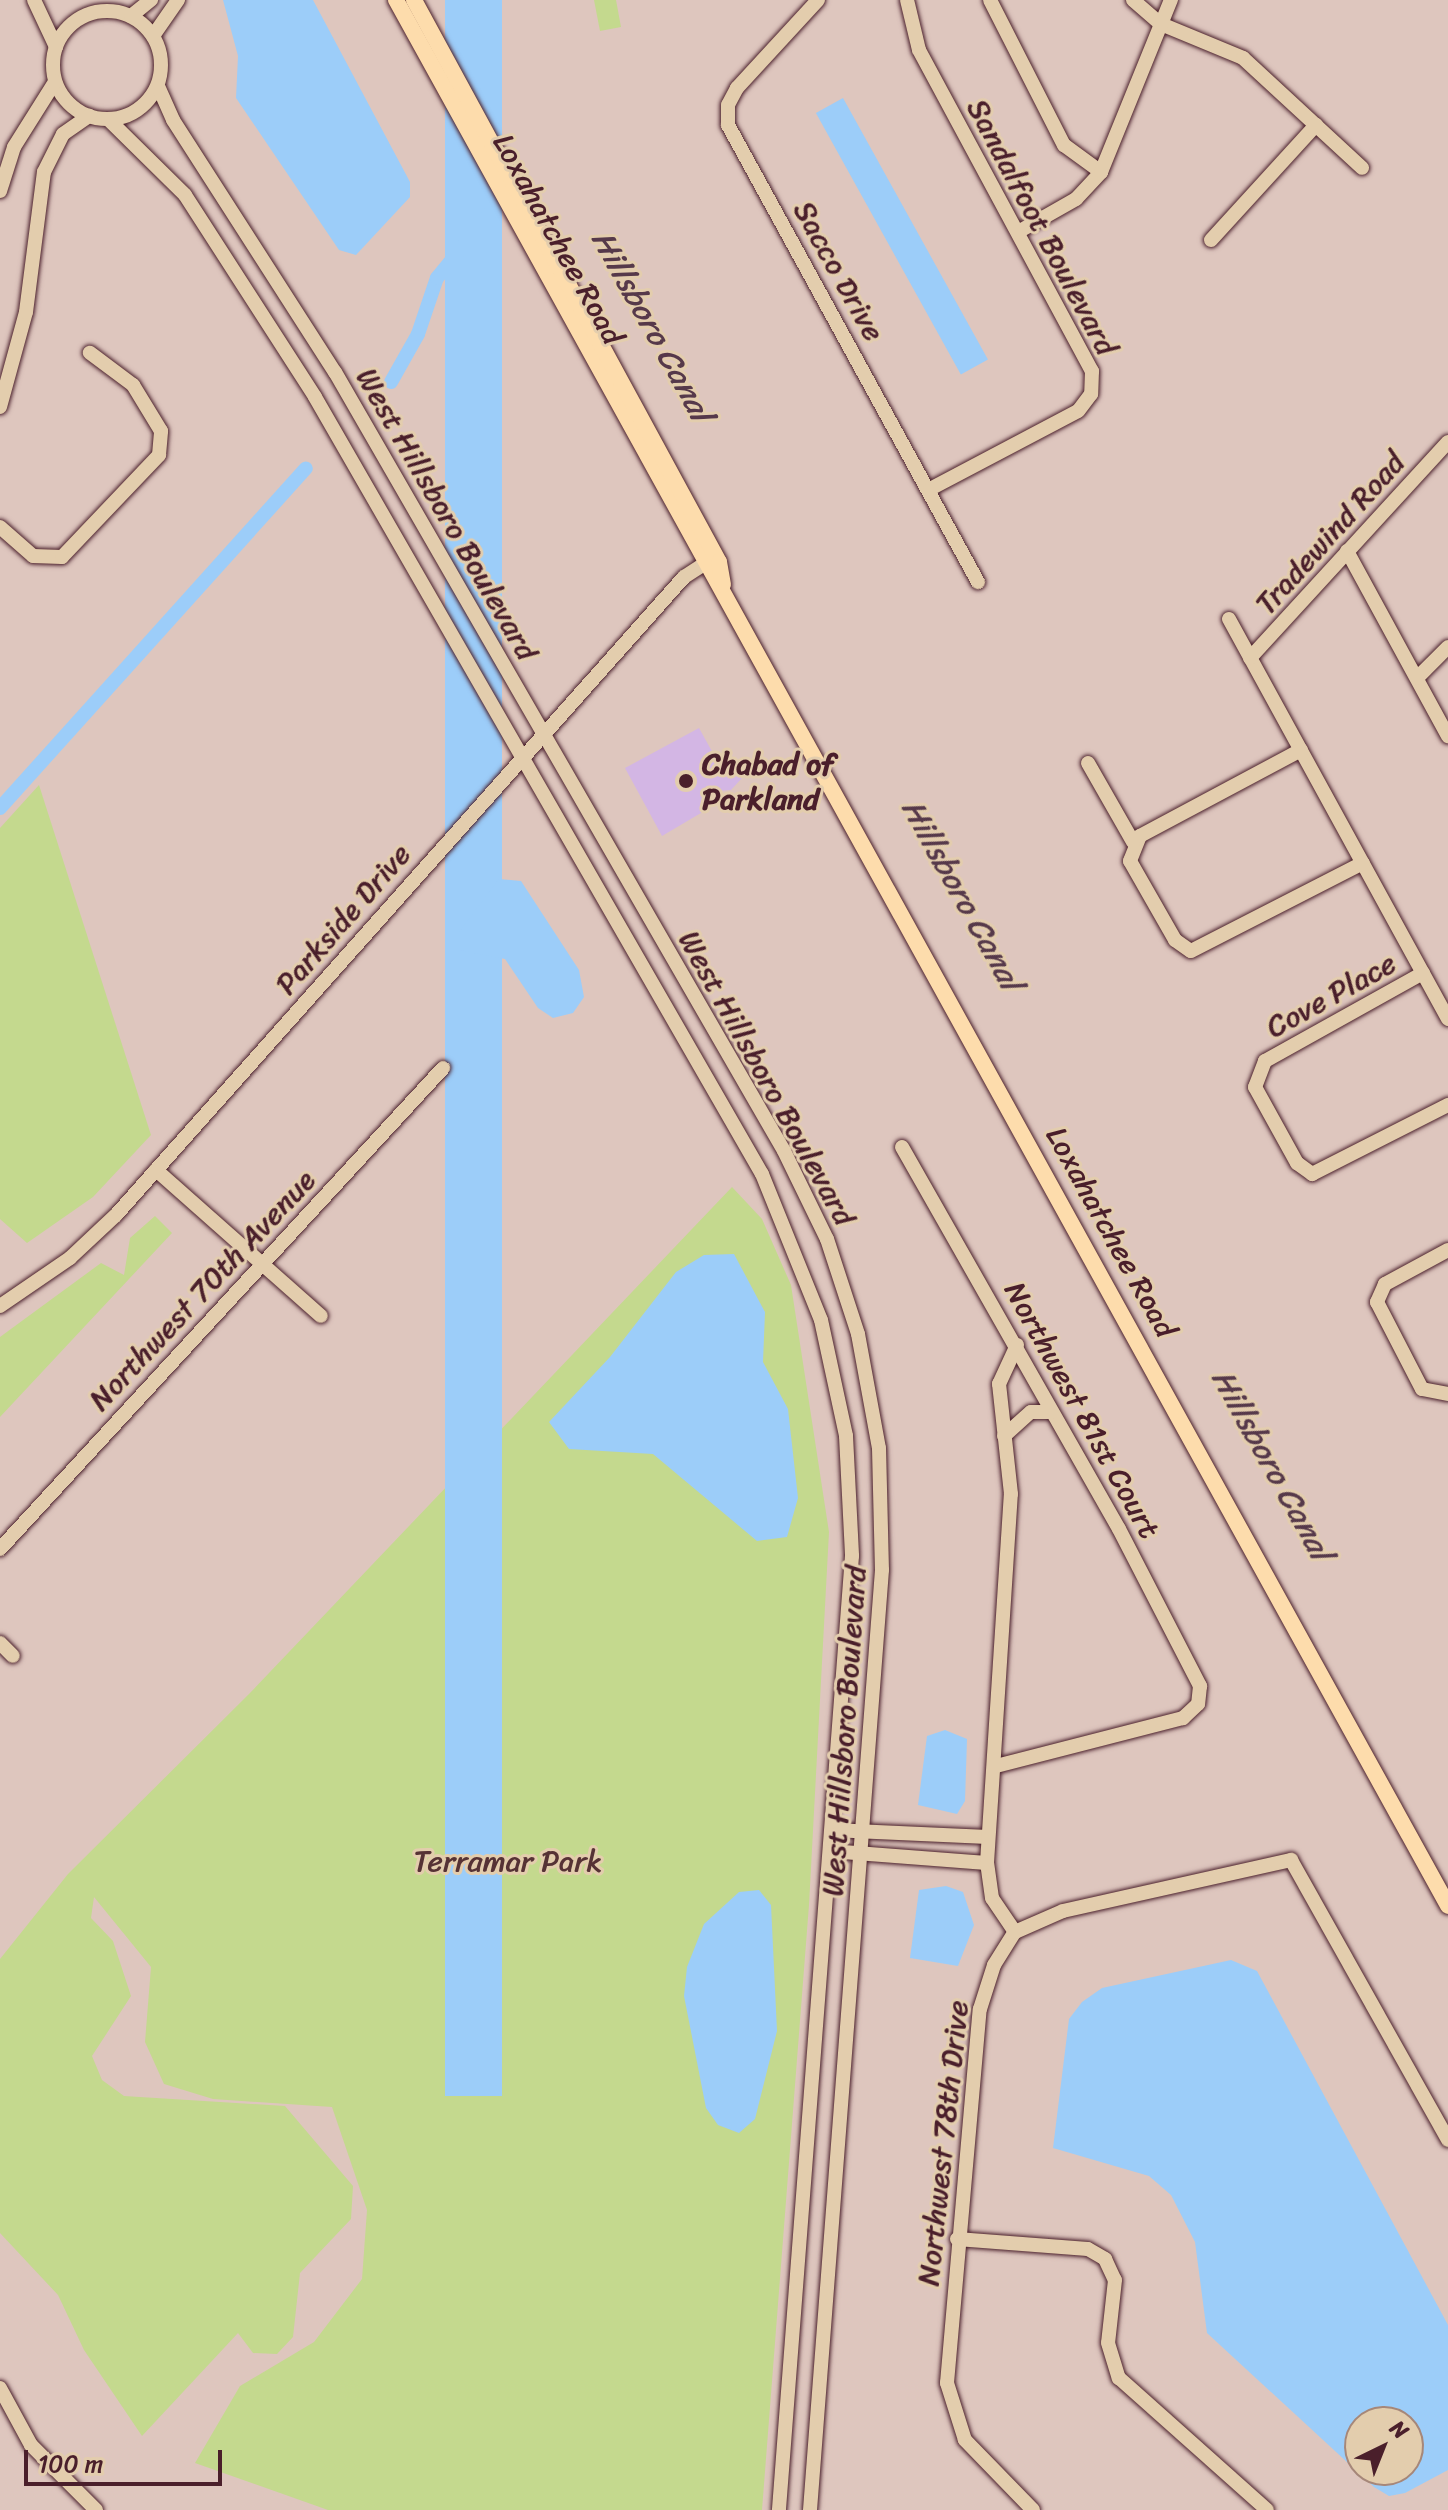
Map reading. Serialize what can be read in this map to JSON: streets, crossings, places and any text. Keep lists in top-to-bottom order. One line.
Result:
{"streets":{"main road":["Loxahatchee Road"],"street":["Sandalfoot Boulevard","Sacco Drive","West Hillsboro Boulevard","Tradewind Road","Parkside Drive","Cove Place","Northwest 70th Avenue","Northwest 81st Court","Northwest 78th Drive"]},"crossings":[["Sandalfoot Boulevard","Sacco Drive"],["Loxahatchee Road","Parkside Drive"],["West Hillsboro Boulevard","Parkside Drive"]],"water":["Hillsboro Canal"],"parks":["Terramar Park"],"places":["Chabad of Parkland"],"scale_bar":"100 m","north":"top right"}
